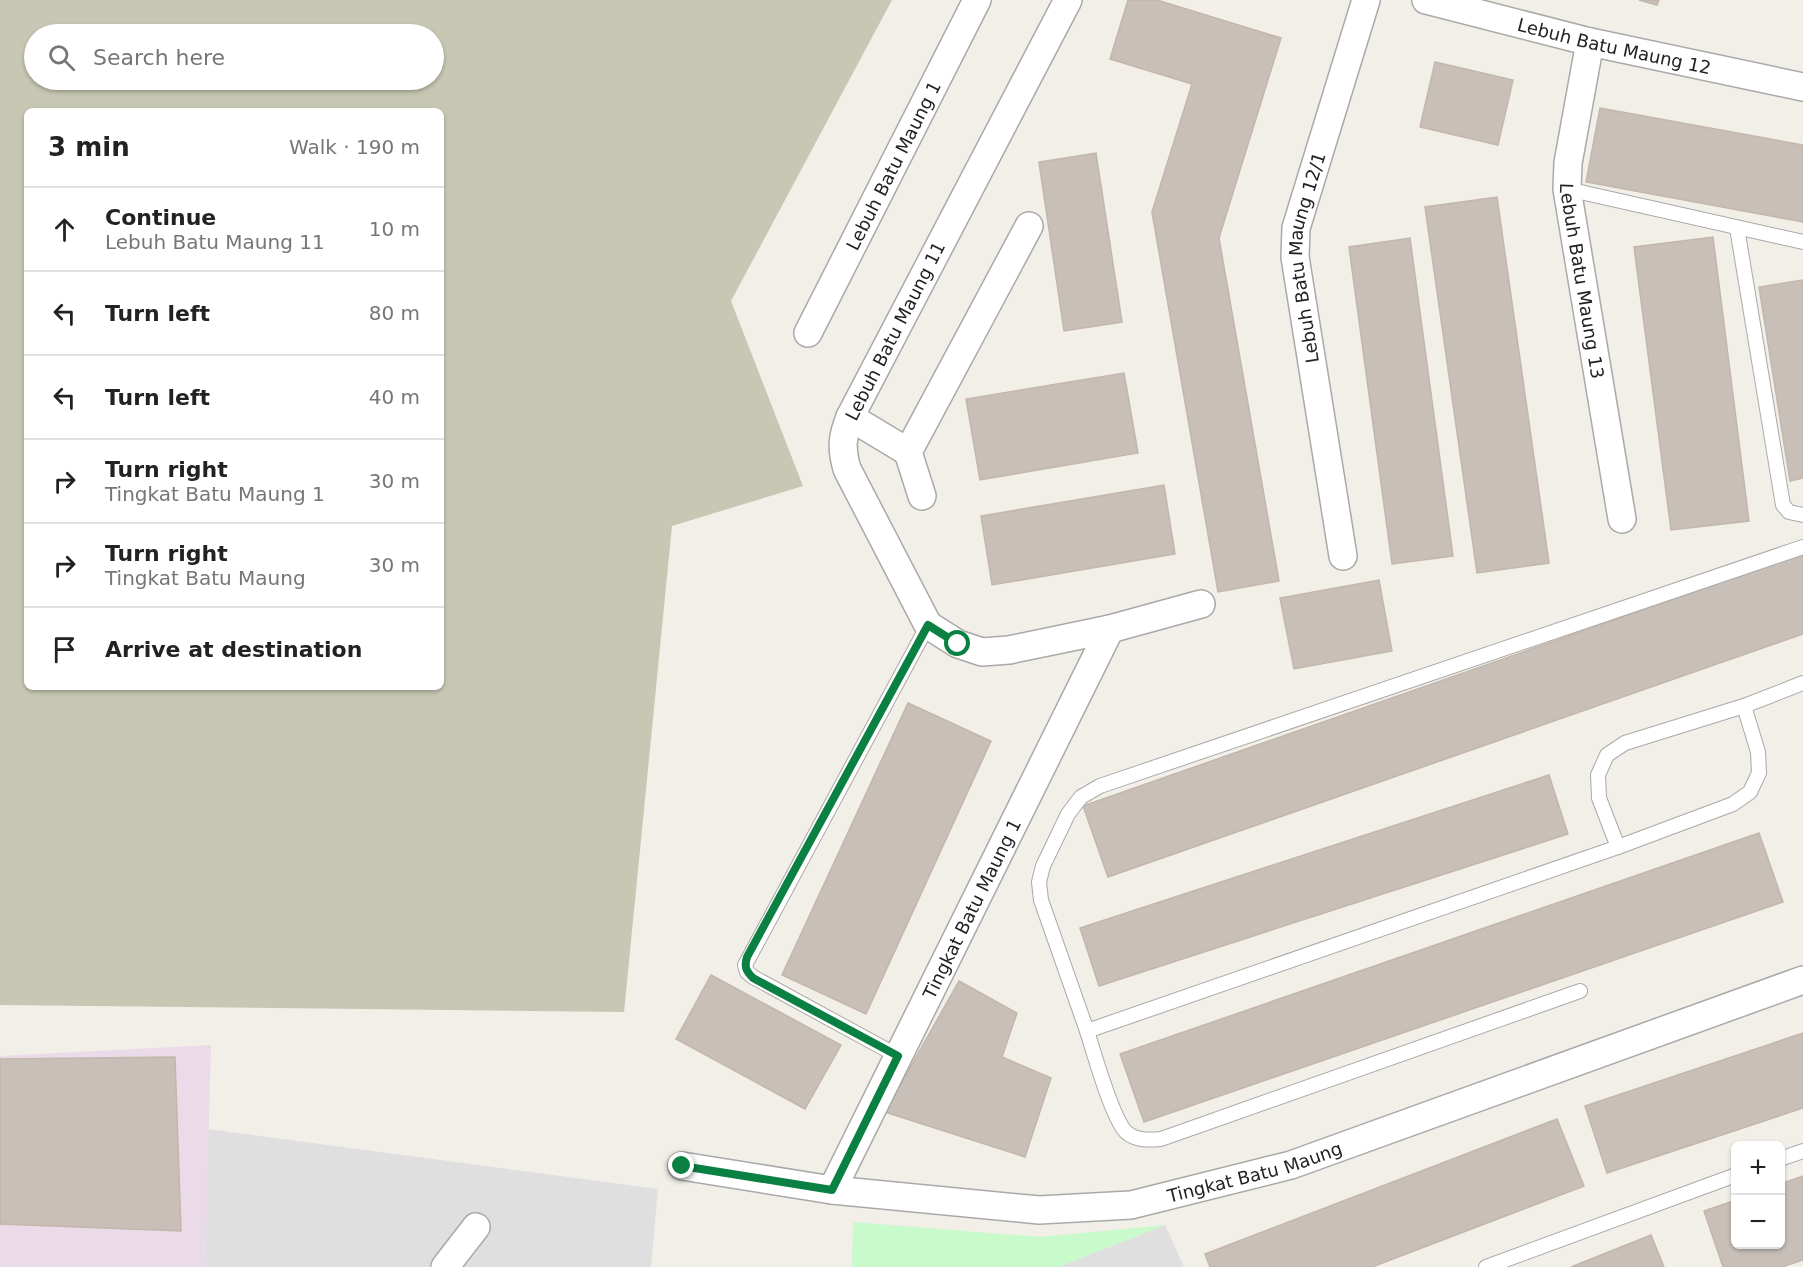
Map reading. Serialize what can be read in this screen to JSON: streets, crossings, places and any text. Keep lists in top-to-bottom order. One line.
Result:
{"streets":{"street":["Lebuh Batu Maung 12","Lebuh Batu Maung 1","Lebuh Batu Maung 12/1","Lebuh Batu Maung 13","Lebuh Batu Maung 11","Tingkat Batu Maung 1","Tingkat Batu Maung"]},"crossings":[["Lebuh Batu Maung 12","Lebuh Batu Maung 13"],["Tingkat Batu Maung 1","Tingkat Batu Maung"]],"page":{"search":"Search here","heading":["3 min","Walk · 190 m"],"list":[["Continue","Lebuh Batu Maung 11","10 m"],["Turn left","80 m"],["Turn left","40 m"],["Turn right","Tingkat Batu Maung 1","30 m"],["Turn right","Tingkat Batu Maung","30 m"],"Arrive at destination"],"map_buttons":["+","−"]}}
